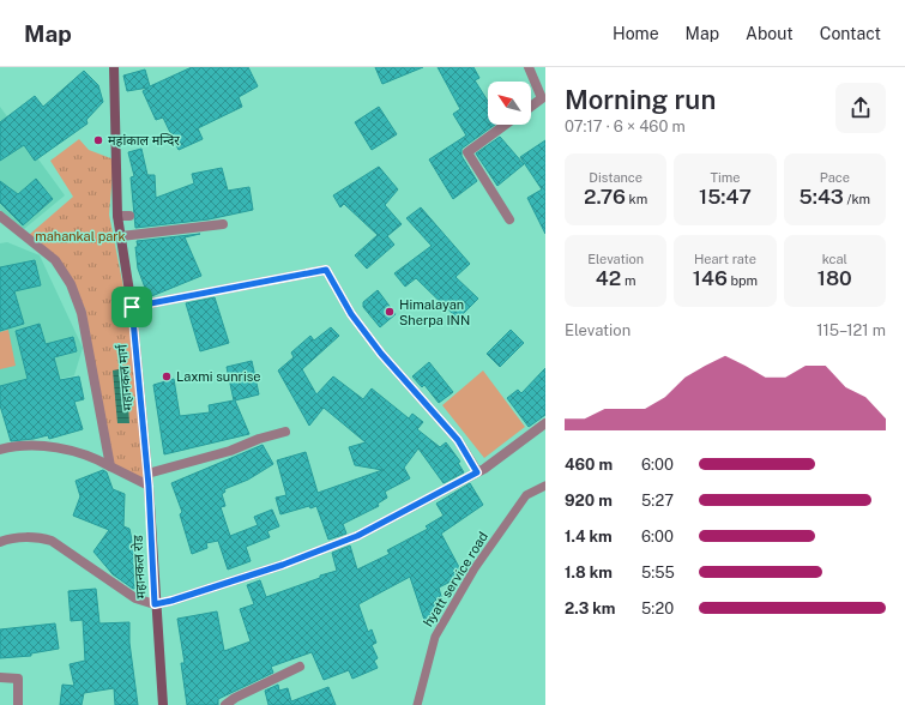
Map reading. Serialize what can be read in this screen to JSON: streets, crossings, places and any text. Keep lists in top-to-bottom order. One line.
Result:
{"streets":{"main road":["महानकल मार्ग","महानकल रोड"],"lane":["hyatt service road"]},"crossings":[["महानकल मार्ग","महानकल रोड"]],"parks":["mahankal park"],"places":["महांकाल मन्दिर","Himalayan Sherpa INN","Laxmi sunrise"],"north":"top left","page":{"header":"Map","nav":["Home","Map","About","Contact"],"heading":["Morning run","07:17 · 6 × 460 m"],"stats":[["Distance","2.76 km"],["Time","15:47"],["Pace","5:43 /km"],["Elevation","42 m"],["Heart rate","146 bpm"],["kcal","180"]],"chart":["Elevation","115–121 m"],"list":[{"name":"460 m","note":"6:00"},{"name":"920 m","note":"5:27"},{"name":"1.4 km","note":"6:00"},{"name":"1.8 km","note":"5:55"},{"name":"2.3 km","note":"5:20"}]}}
